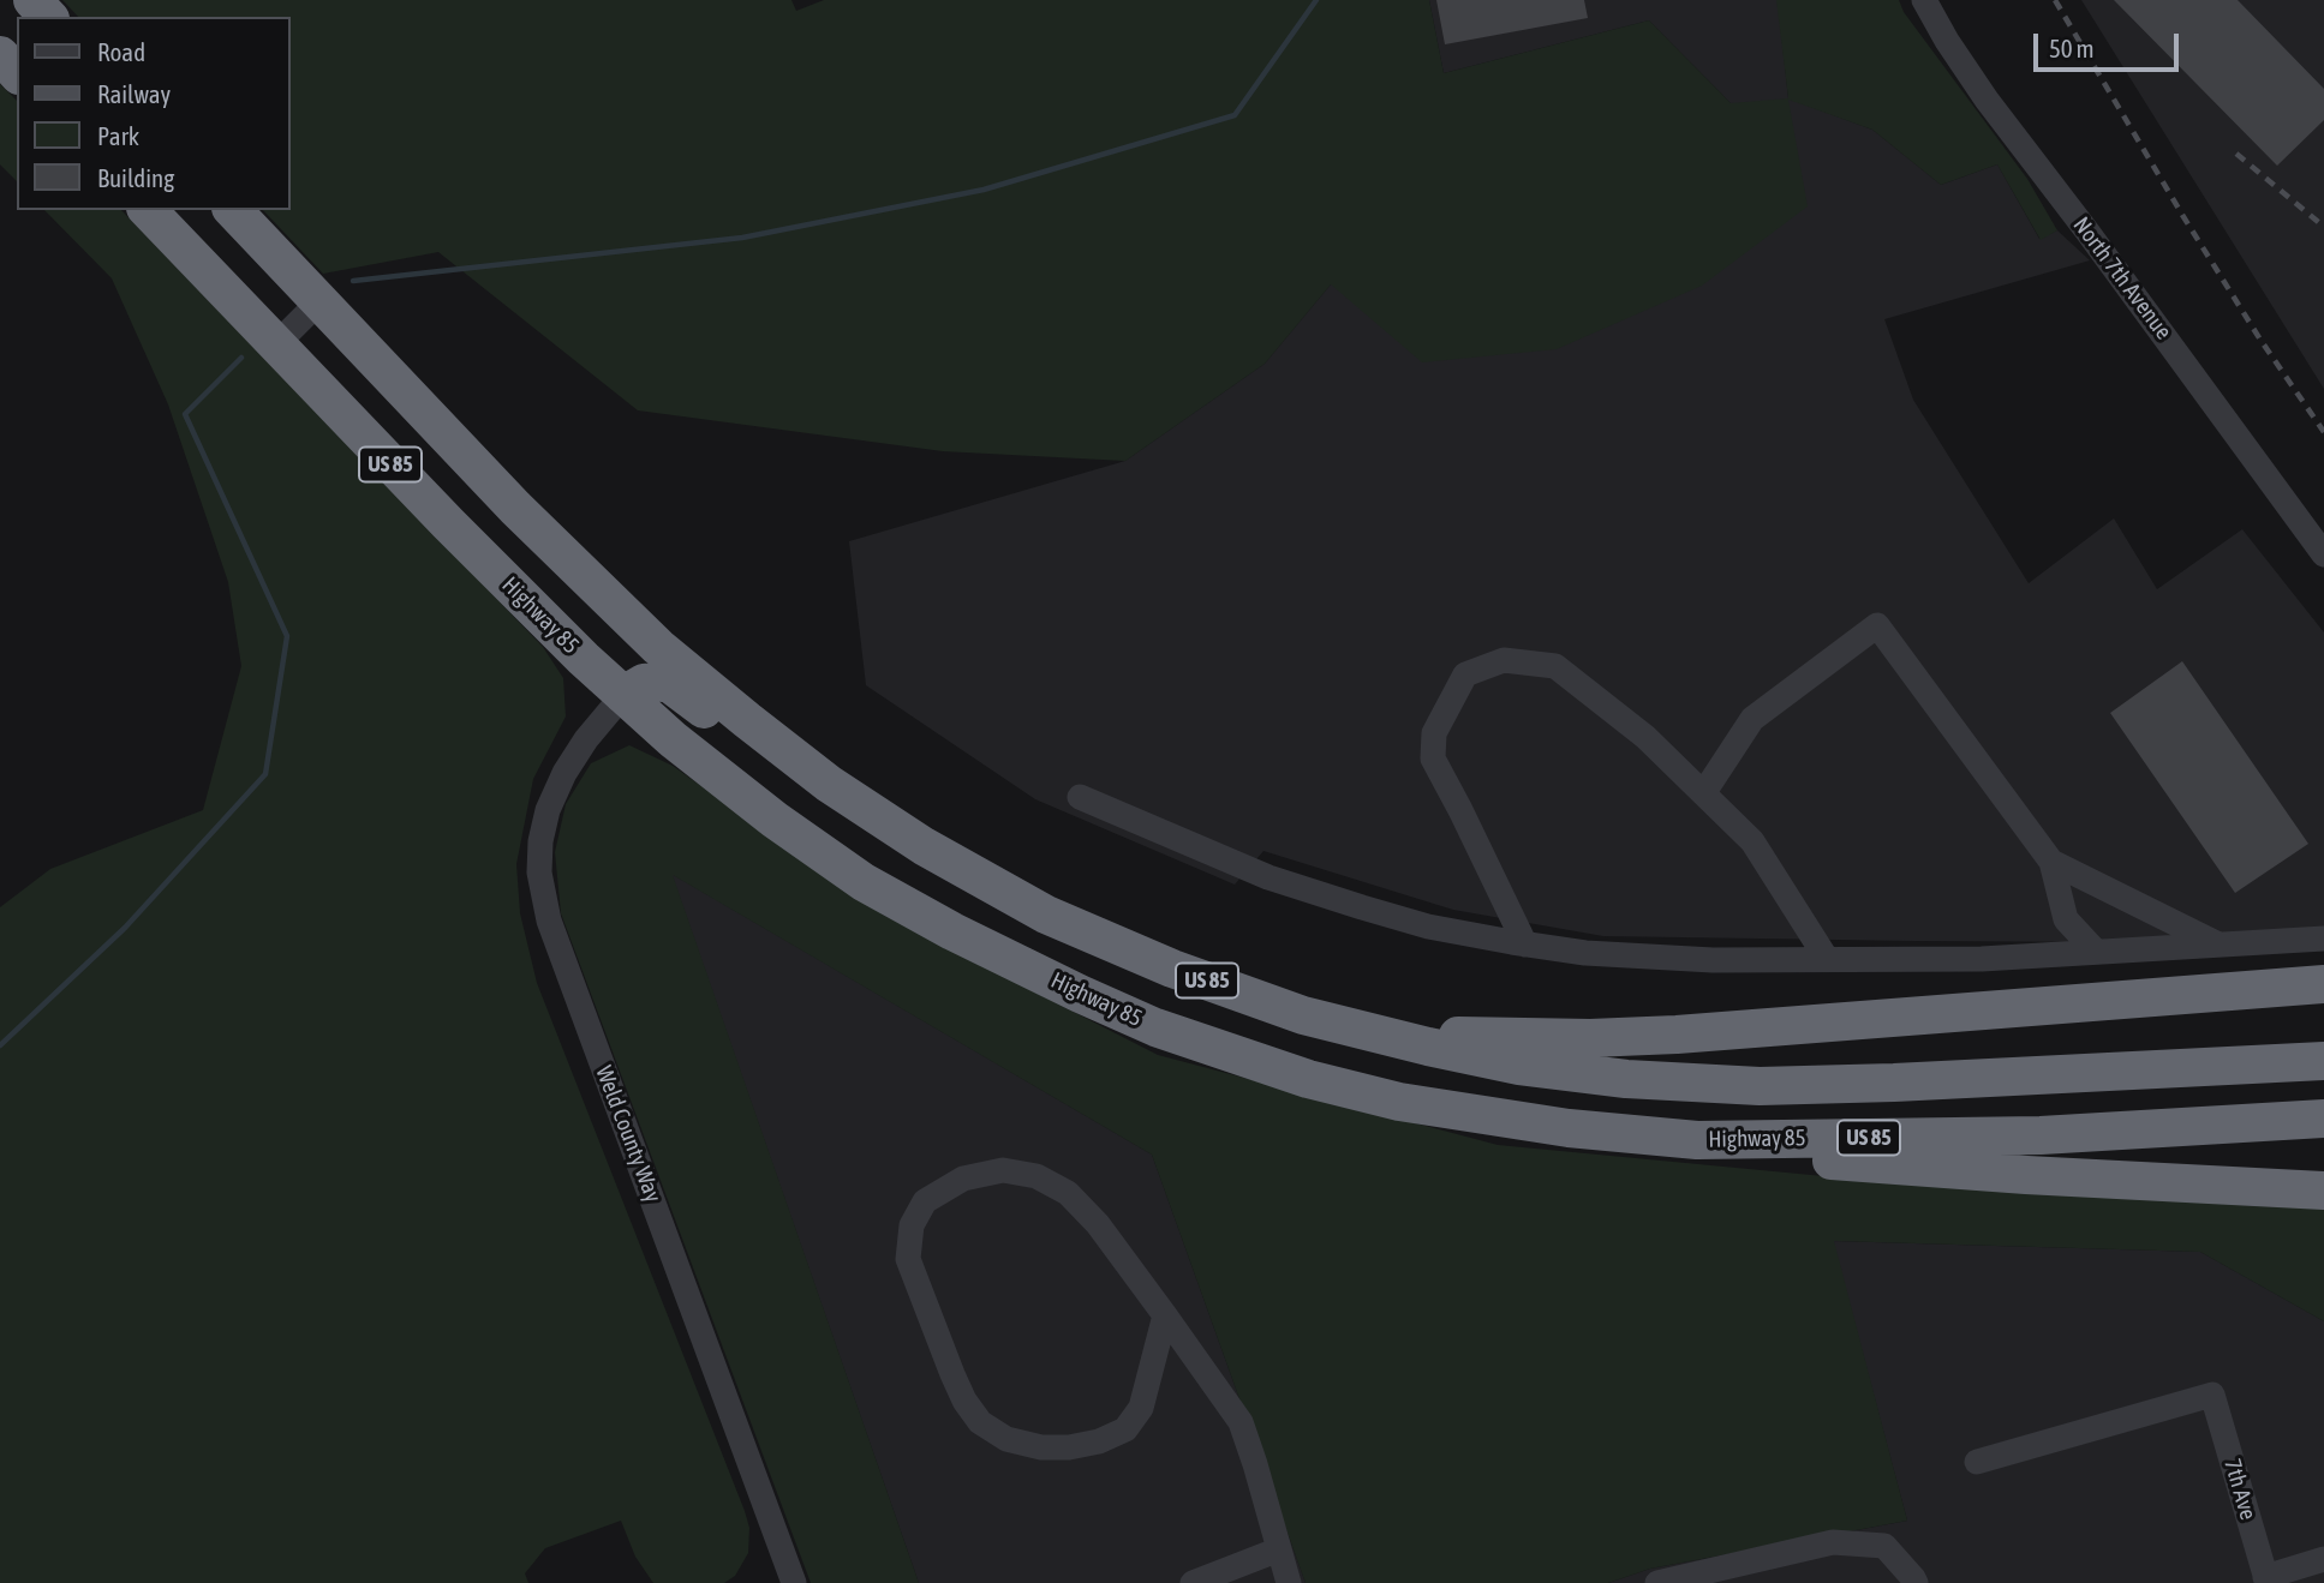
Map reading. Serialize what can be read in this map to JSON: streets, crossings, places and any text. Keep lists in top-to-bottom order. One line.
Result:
{"streets":{"highway":["US 85","Highway 85"],"street":["North 7th Avenue","Weld County Way","7th Ave"]},"crossings":[["Highway 85","Weld County Way"]],"legend":["Road","Railway","Park","Building"],"scale_bar":"50 m"}
